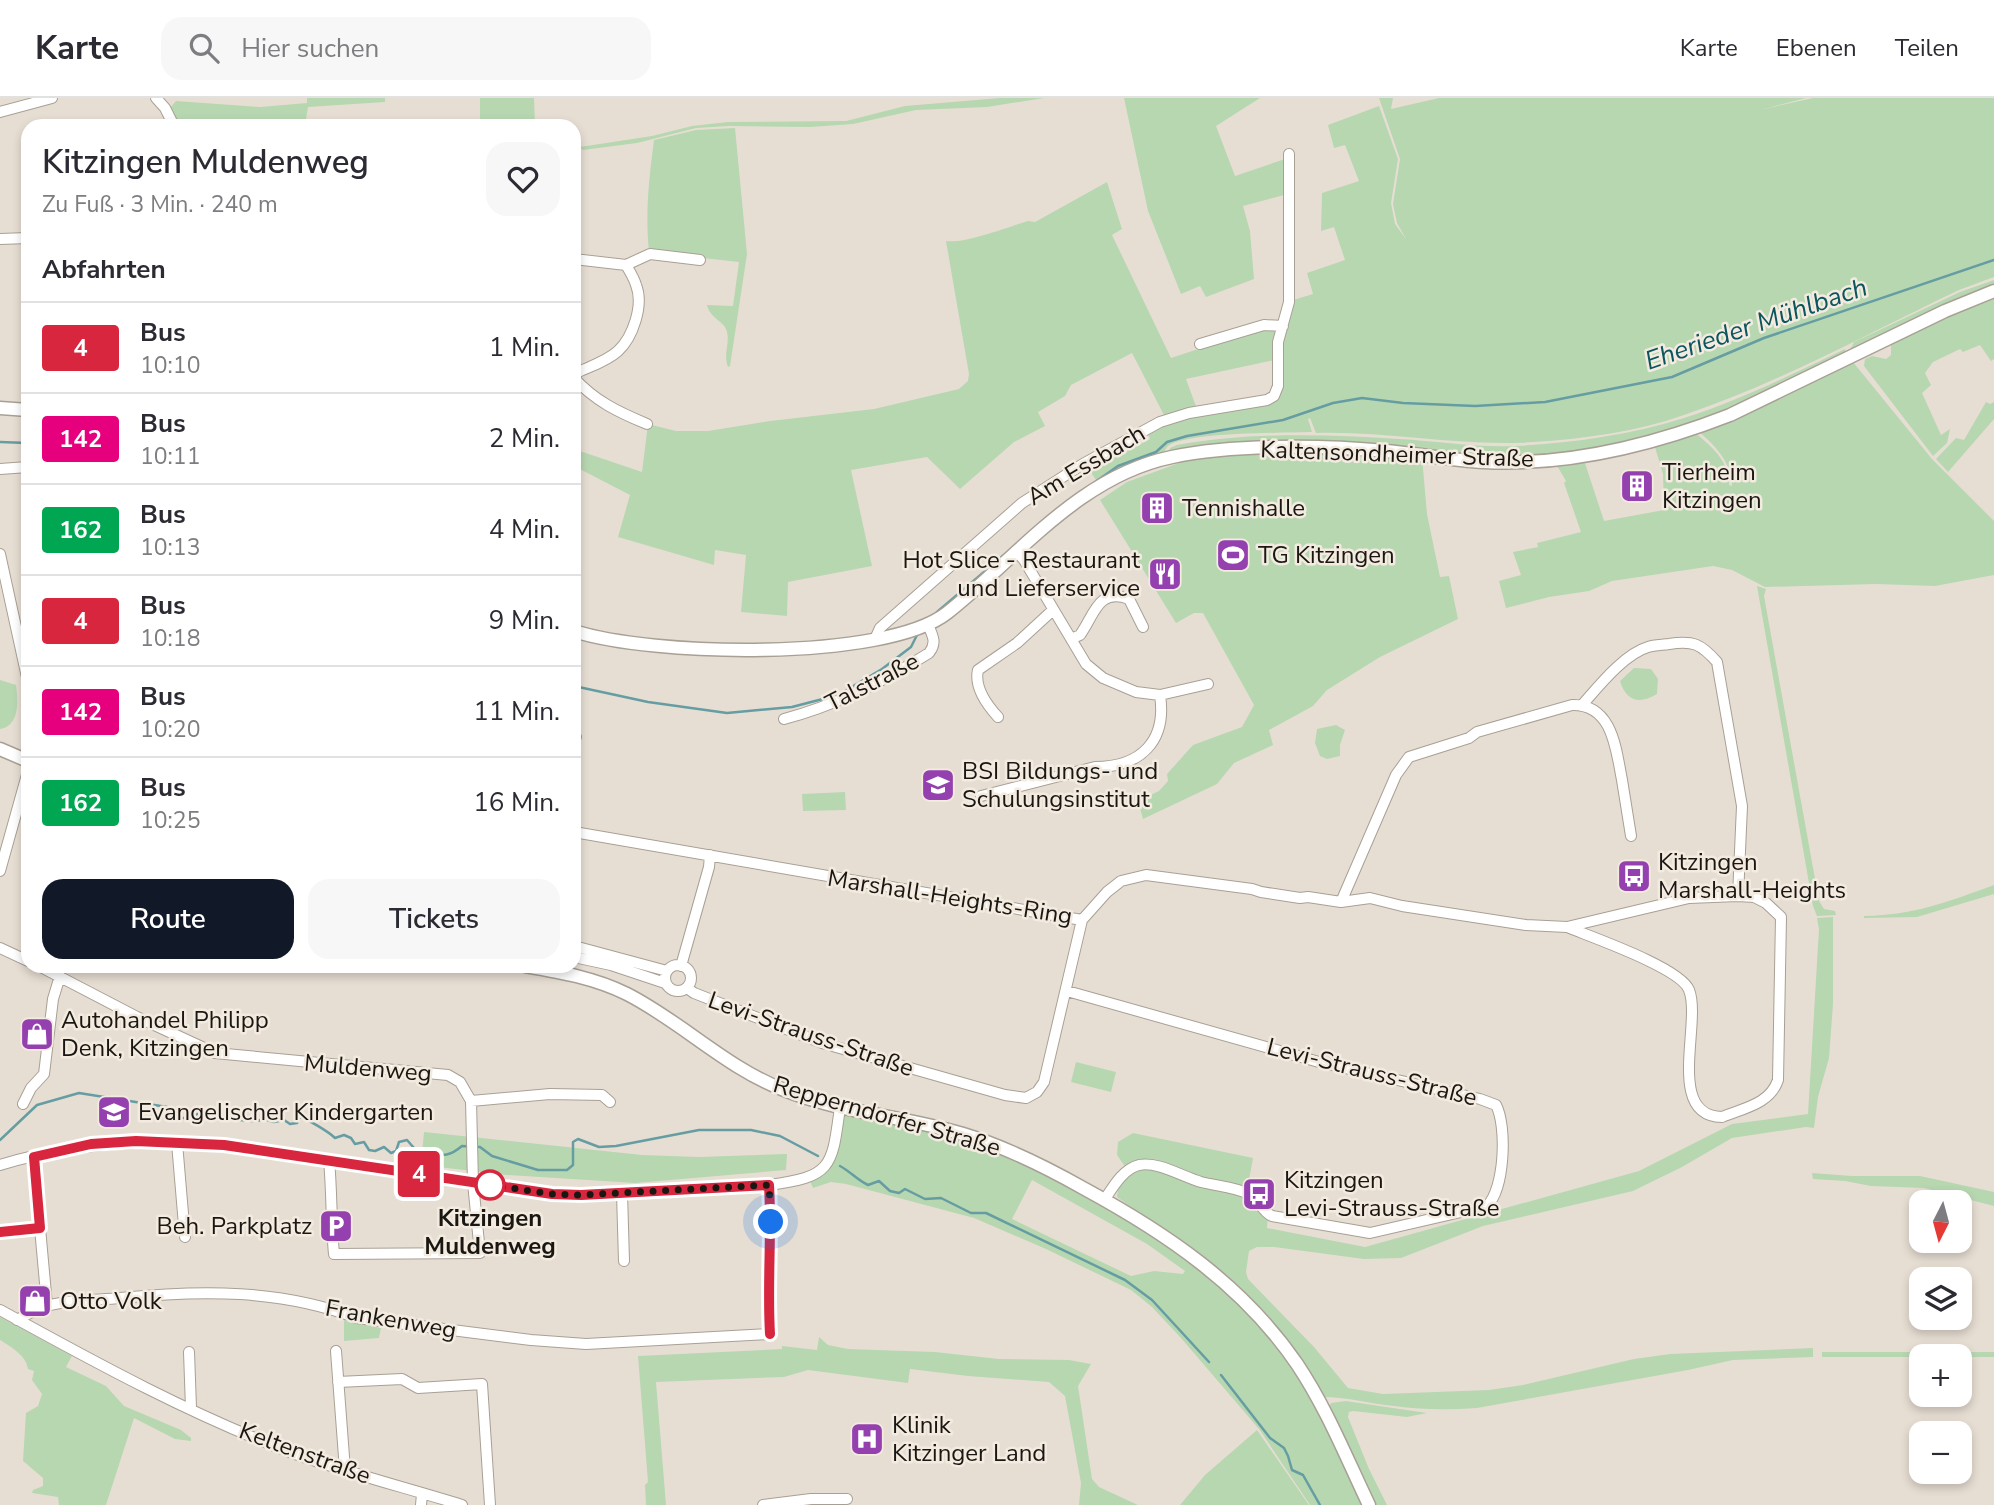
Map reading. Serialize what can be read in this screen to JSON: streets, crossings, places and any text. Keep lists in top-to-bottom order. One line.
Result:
{"streets":{"main road":["Kaltensondheimer Straße","Repperndorfer Straße"],"street":["Am Essbach","Talstraße","Marshall-Heights-Ring","Levi-Strauss-Straße","Muldenweg","Frankenweg","Keltenstraße"]},"crossings":[["Kaltensondheimer Straße","Am Essbach"],["Kaltensondheimer Straße","Talstraße"],["Marshall-Heights-Ring","Levi-Strauss-Straße"],["Levi-Strauss-Straße","Repperndorfer Straße"],["Frankenweg","Keltenstraße"]],"water":["Eherieder Mühlbach"],"places":{"building":["Tierheim Kitzingen","Tennishalle"],"sports":["TG Kitzingen"],"restaurant":["Hot Slice - Restaurant und Lieferservice"],"school or university":["BSI Bildungs- und Schulungsinstitut","Evangelischer Kindergarten"],"bus stop":["Kitzingen Marshall-Heights","Kitzingen Levi-Strauss-Straße"],"shop":["Autohandel Philipp Denk, Kitzingen","Otto Volk"],"other":["Kitzingen Muldenweg"],"parking":["Beh. Parkplatz"],"hospital":["Klinik Kitzinger Land"]},"lines":["bus line 4"],"north":"bottom","page":{"header":"Karte","search":"Hier suchen","nav":["Karte","Ebenen","Teilen"],"on_map":"4","heading":[["Kitzingen Muldenweg","Zu Fuß · 3 Min. · 240 m"],"Abfahrten"],"list":[{"mark":"4","name":"Bus","note":"10:10","value":"1 Min."},{"mark":"142","name":"Bus","note":"10:11","value":"2 Min."},{"mark":"162","name":"Bus","note":"10:13","value":"4 Min."},{"mark":"4","name":"Bus","note":"10:18","value":"9 Min."},{"mark":"142","name":"Bus","note":"10:20","value":"11 Min."},{"mark":"162","name":"Bus","note":"10:25","value":"16 Min."}],"buttons":["Route","Tickets"],"map_buttons":["+","−"]}}
